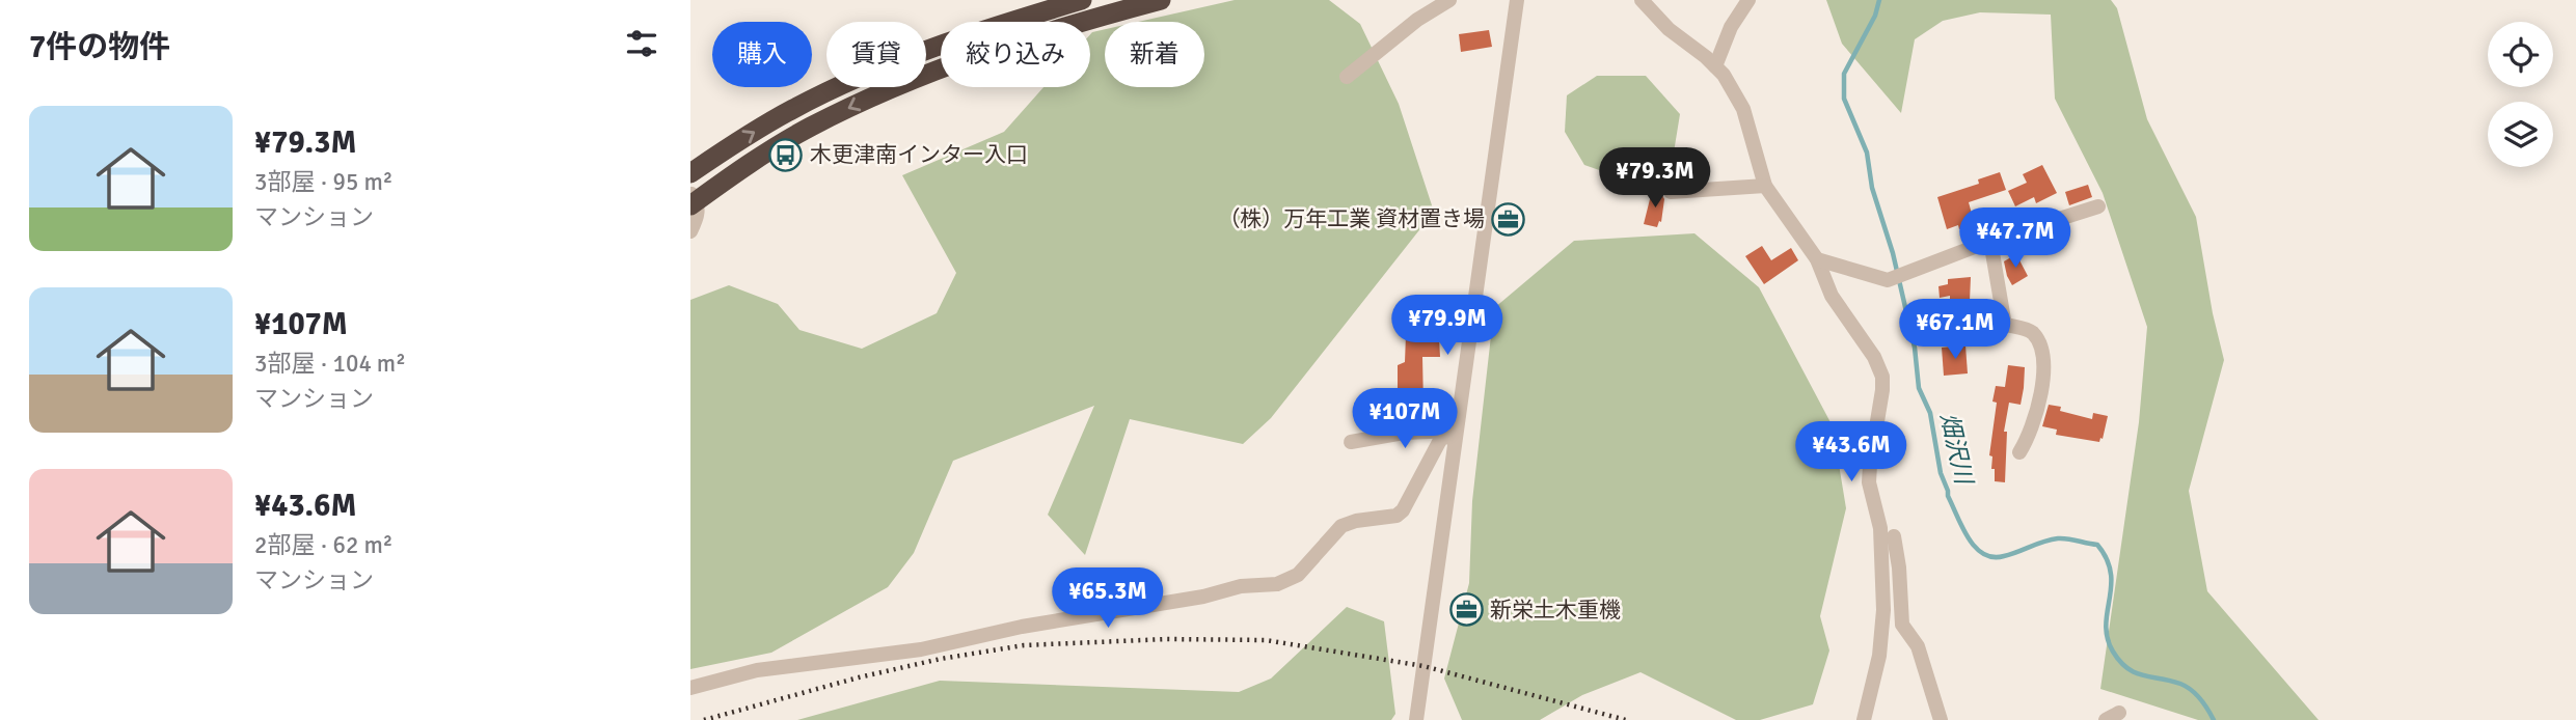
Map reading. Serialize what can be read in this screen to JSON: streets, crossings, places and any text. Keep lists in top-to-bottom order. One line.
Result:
{"water":["畑沢川"],"places":{"bus stop":["木更津南インター入口"],"office":["（株）万年工業 資材置き場","新栄土木重機"]},"page":{"heading":"7件の物件","chip":["購入","賃貸","絞り込み","新着"],"list":[{"name":"¥79.3M","note":"3部屋 · 95 m² · マンション"},{"name":"¥107M","note":"3部屋 · 104 m² · マンション"},{"name":"¥43.6M","note":"2部屋 · 62 m² · マンション"}],"price":["¥79.3M","¥47.7M","¥79.9M","¥67.1M","¥107M","¥43.6M","¥65.3M"]}}
